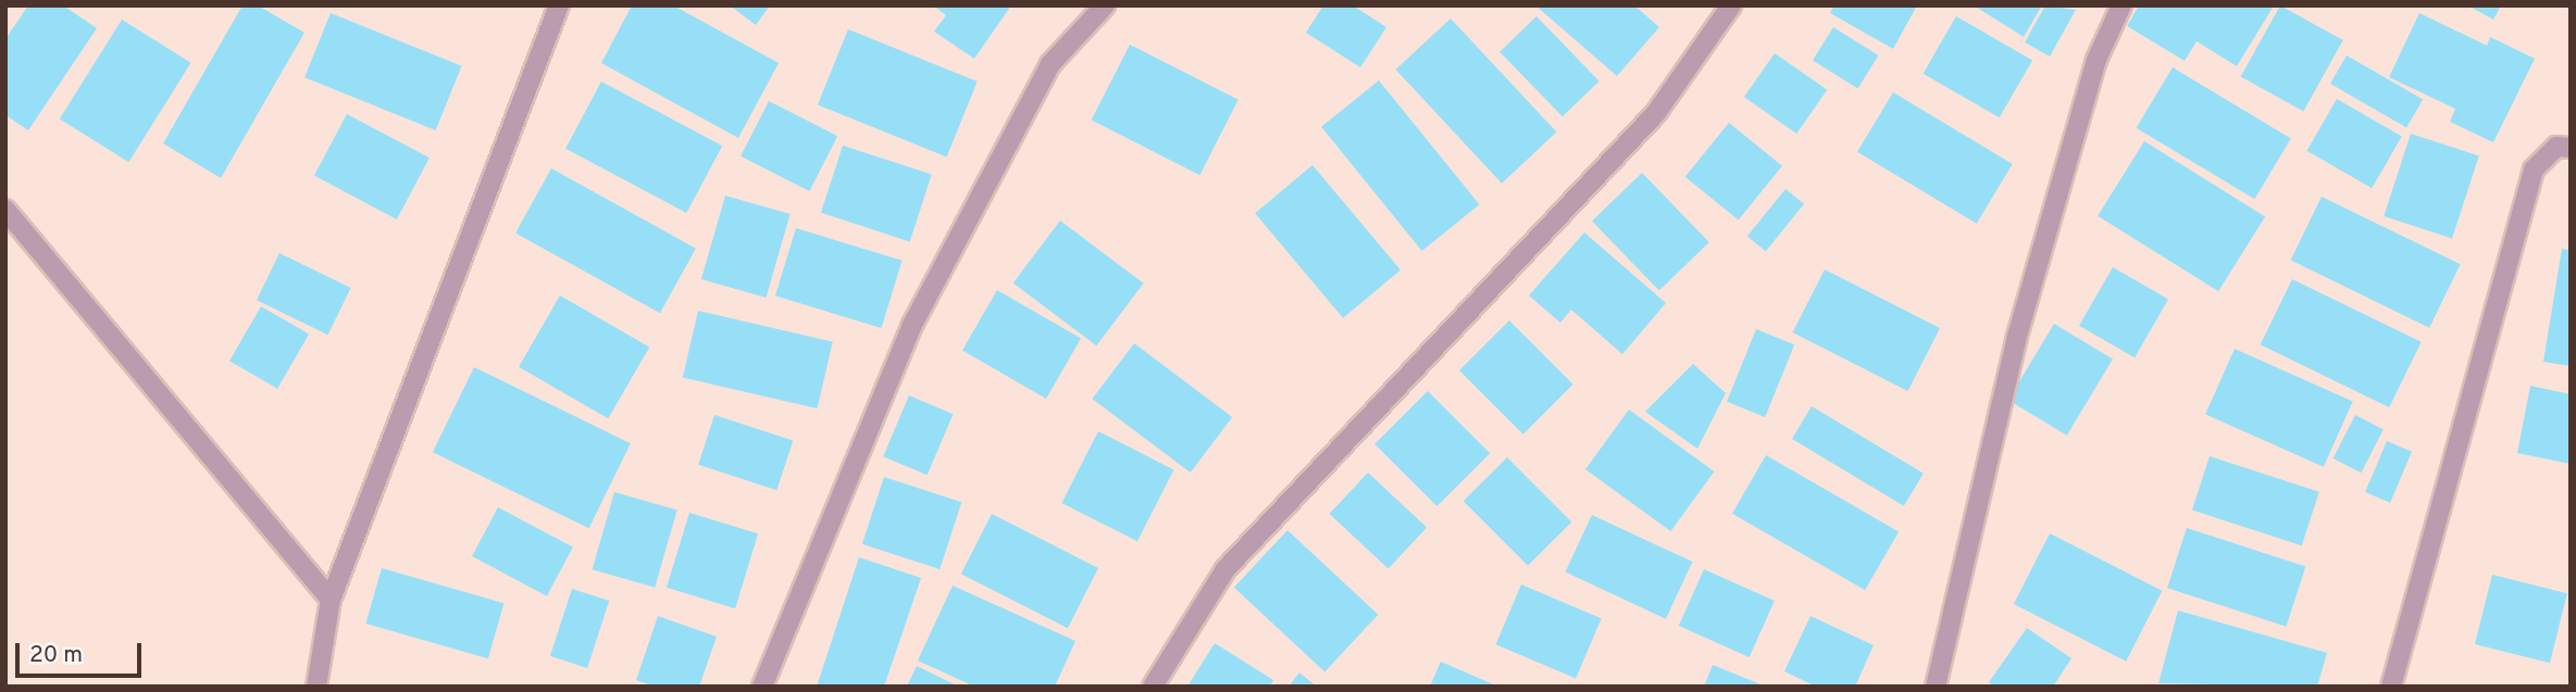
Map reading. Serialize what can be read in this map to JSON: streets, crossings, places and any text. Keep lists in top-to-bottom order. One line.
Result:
{"scale_bar":"20 m"}
